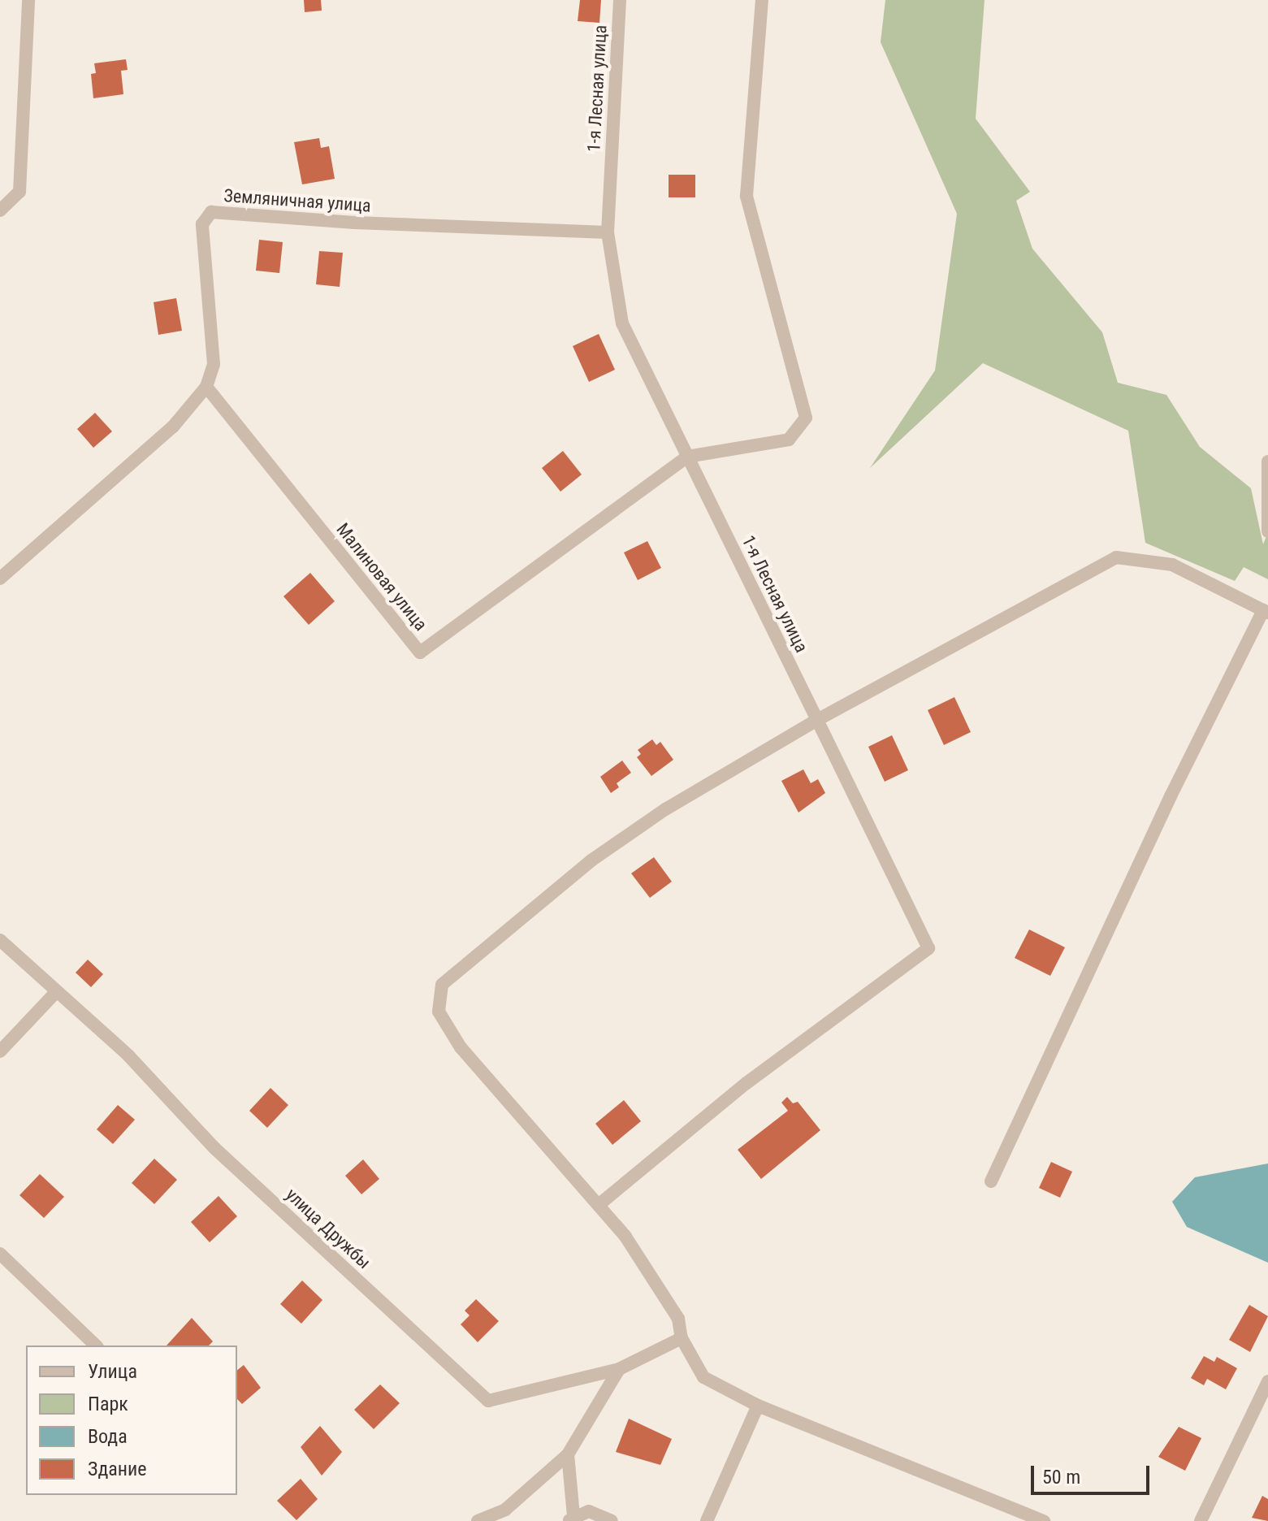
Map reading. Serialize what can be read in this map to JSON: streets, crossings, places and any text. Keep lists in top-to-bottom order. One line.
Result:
{"streets":{"street":["1-я Лесная улица","Земляничная улица","Малиновая улица","улица Дружбы"]},"crossings":[["1-я Лесная улица","Земляничная улица"],["1-я Лесная улица","Малиновая улица"],["Земляничная улица","Малиновая улица"]],"legend":["Улица","Парк","Вода","Здание"],"scale_bar":"50 m"}
